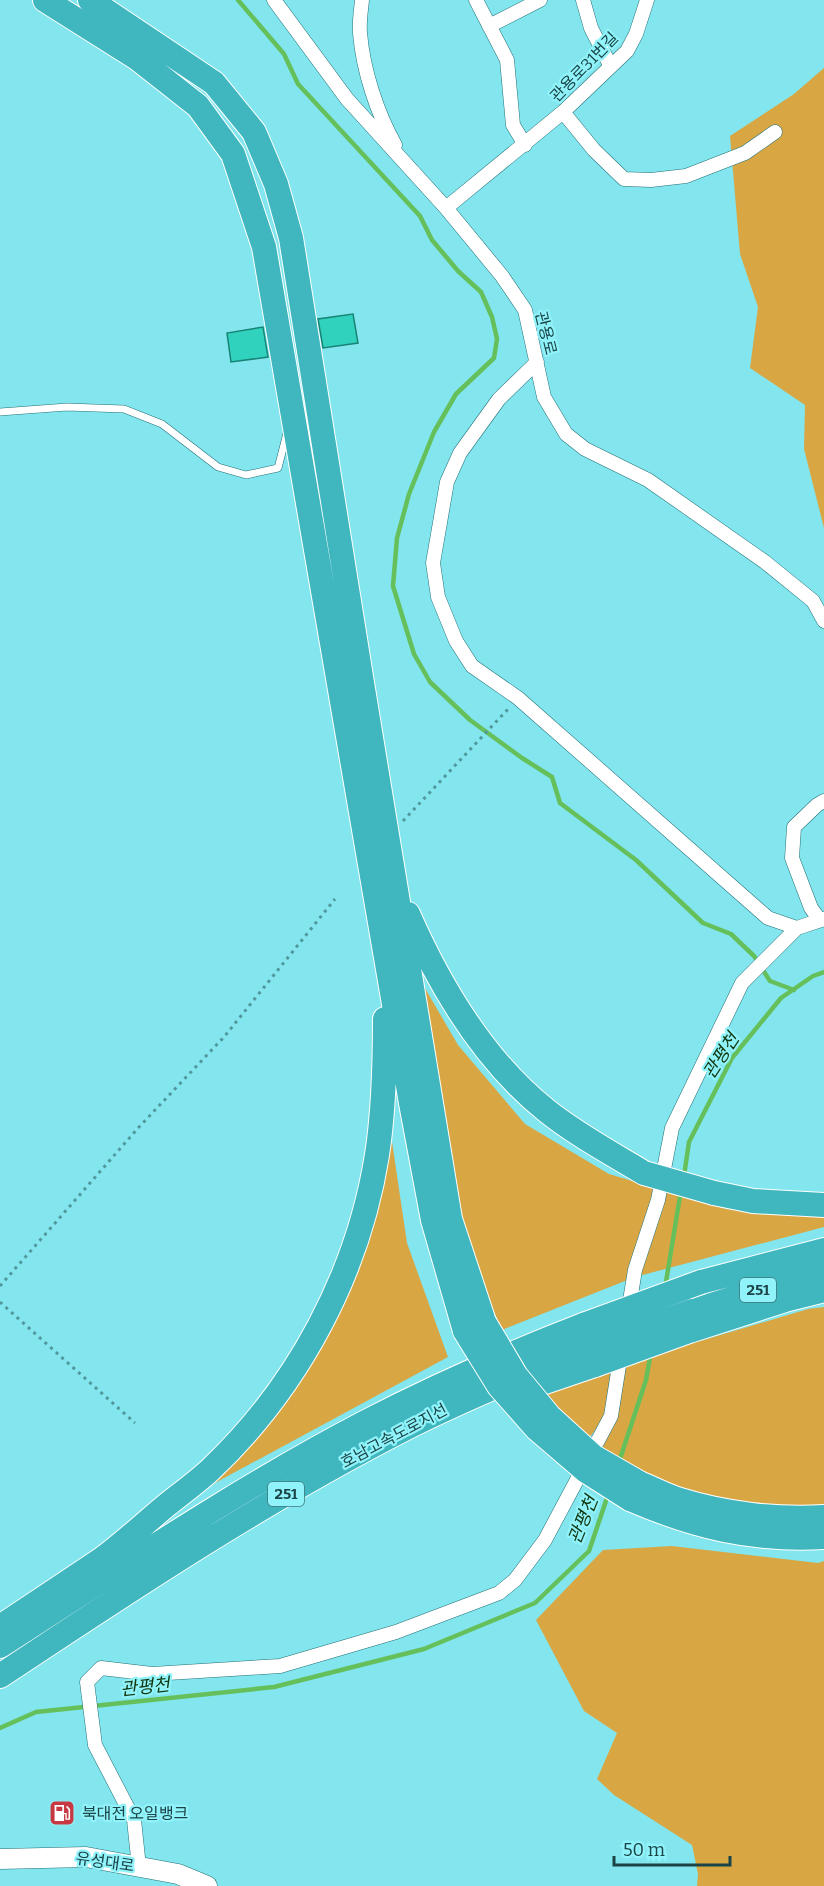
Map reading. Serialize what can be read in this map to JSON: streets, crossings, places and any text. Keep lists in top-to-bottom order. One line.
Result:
{"streets":{"highway":["251","호남고속도로지선"],"main road":["유성대로"],"street":["관용로31번길","관용로"]},"crossings":[["관용로31번길","관용로"]],"water":["관평천"],"places":{"fuel station":["북대전 오일뱅크"]},"scale_bar":"50 m"}
